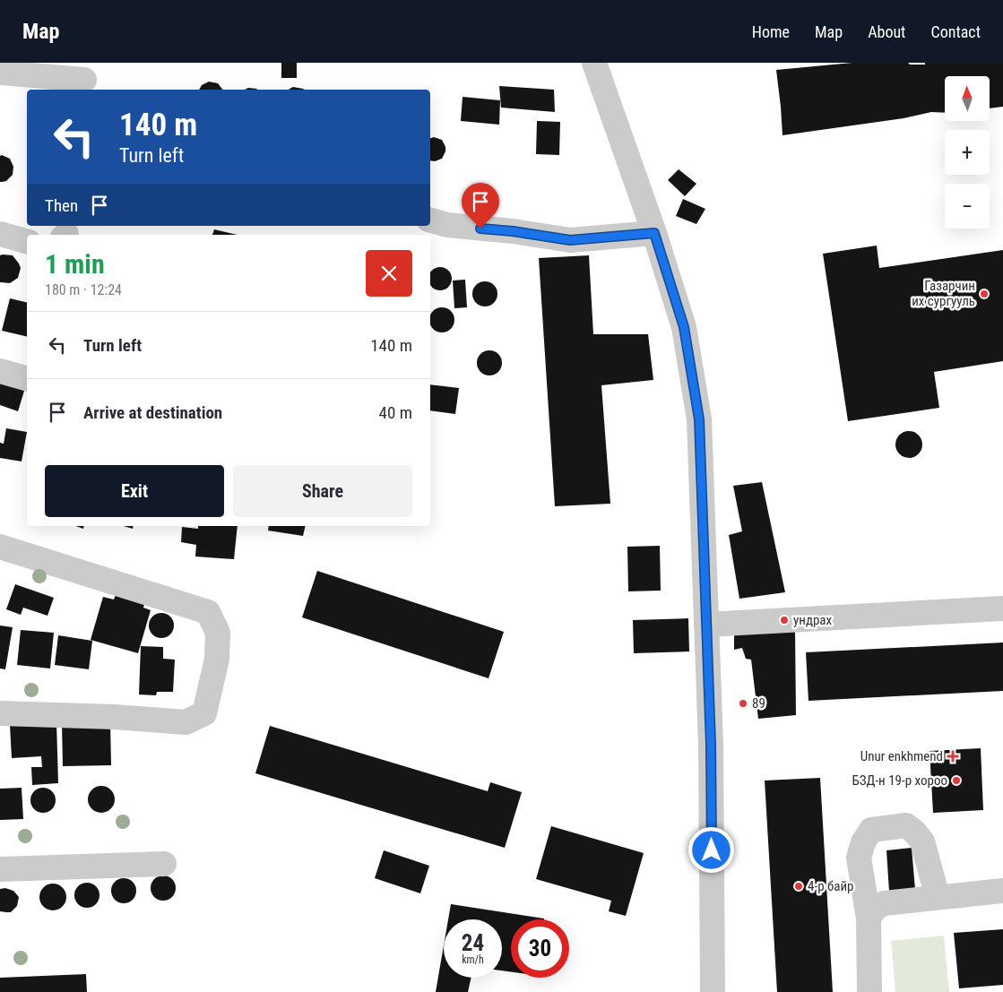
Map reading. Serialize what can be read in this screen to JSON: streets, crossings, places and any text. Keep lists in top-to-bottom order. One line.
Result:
{"places":{"other":["Газарчин их сургууль","ундрах","89","БЗД-н 19-р хороо","4-р байр"],"health":["Unur enkhmend"]},"north":"top","page":{"header":"Map","nav":["Home","Map","About","Contact"],"map_buttons":["+","−"],"turn":["140 m","Turn left"],"then":"Then","heading":["1 min","180 m · 12:24"],"list":[{"name":"Turn left","value":"140 m"},{"name":"Arrive at destination","value":"40 m"}],"buttons":["Exit","Share"],"speed":"24 km/h","limit":"30"}}
